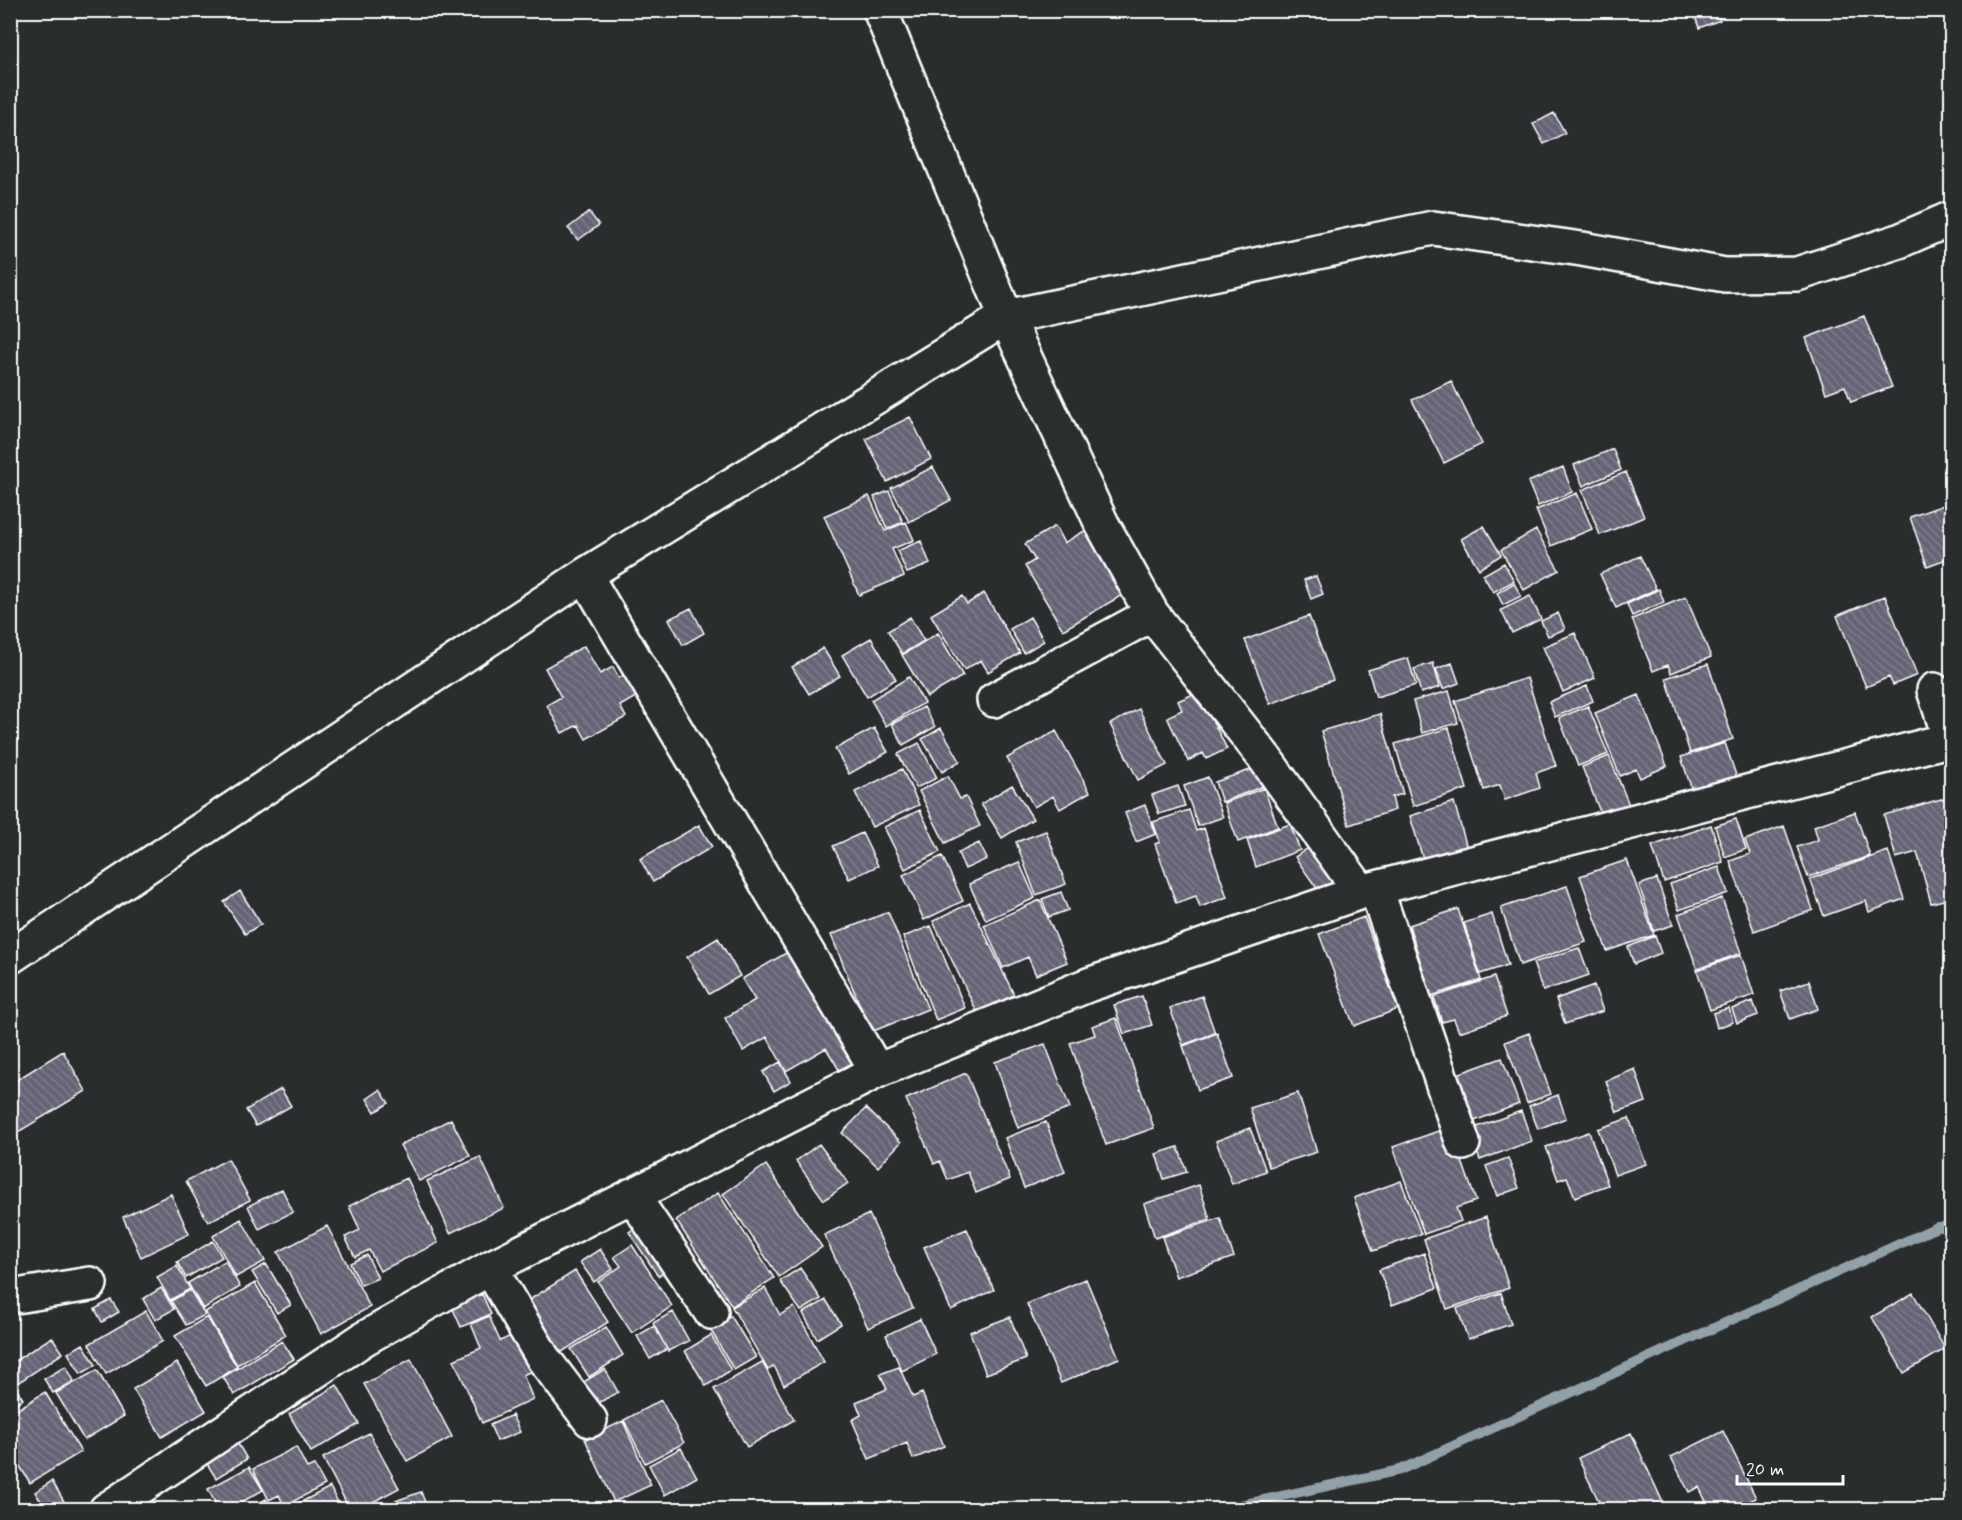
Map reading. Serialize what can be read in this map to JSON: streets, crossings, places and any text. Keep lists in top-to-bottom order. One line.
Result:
{"scale_bar":"20 m"}
